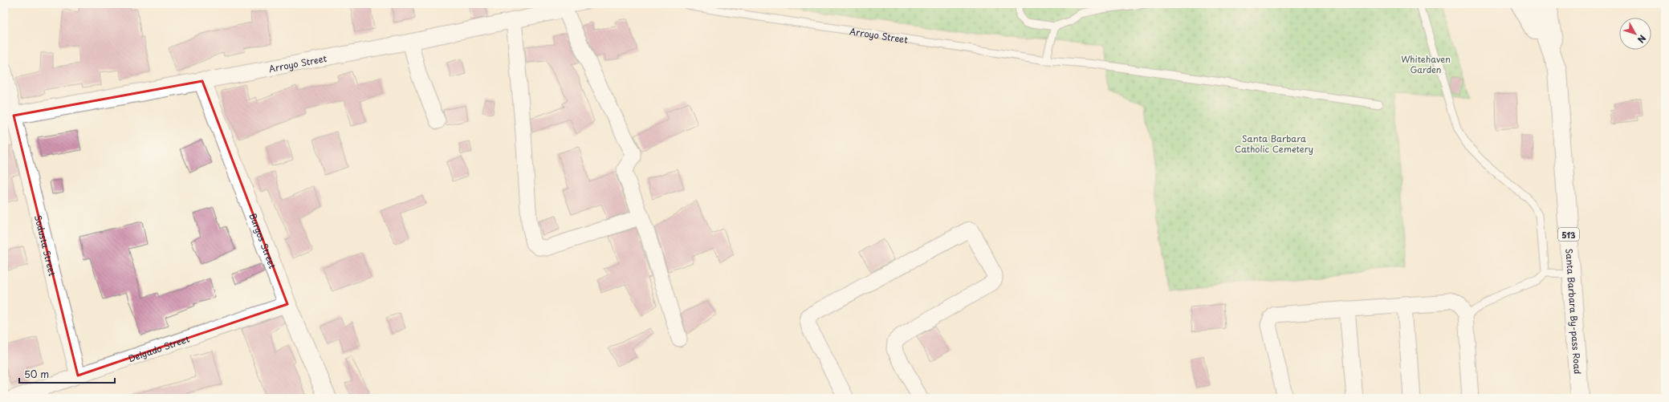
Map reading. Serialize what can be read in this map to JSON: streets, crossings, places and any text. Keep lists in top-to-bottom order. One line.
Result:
{"streets":{"main road":["Arroyo Street","513","Burgos Street","Santa Barbara By-pass Road"],"street":["Sodusta Street","Delgado Street"]},"crossings":[["Arroyo Street","Burgos Street"],["Arroyo Street","Sodusta Street"],["513","Santa Barbara By-pass Road"],["Burgos Street","Delgado Street"],["Sodusta Street","Delgado Street"]],"parks":["Whitehaven Garden","Santa Barbara Catholic Cemetery"],"scale_bar":"50 m","north":"bottom right"}
